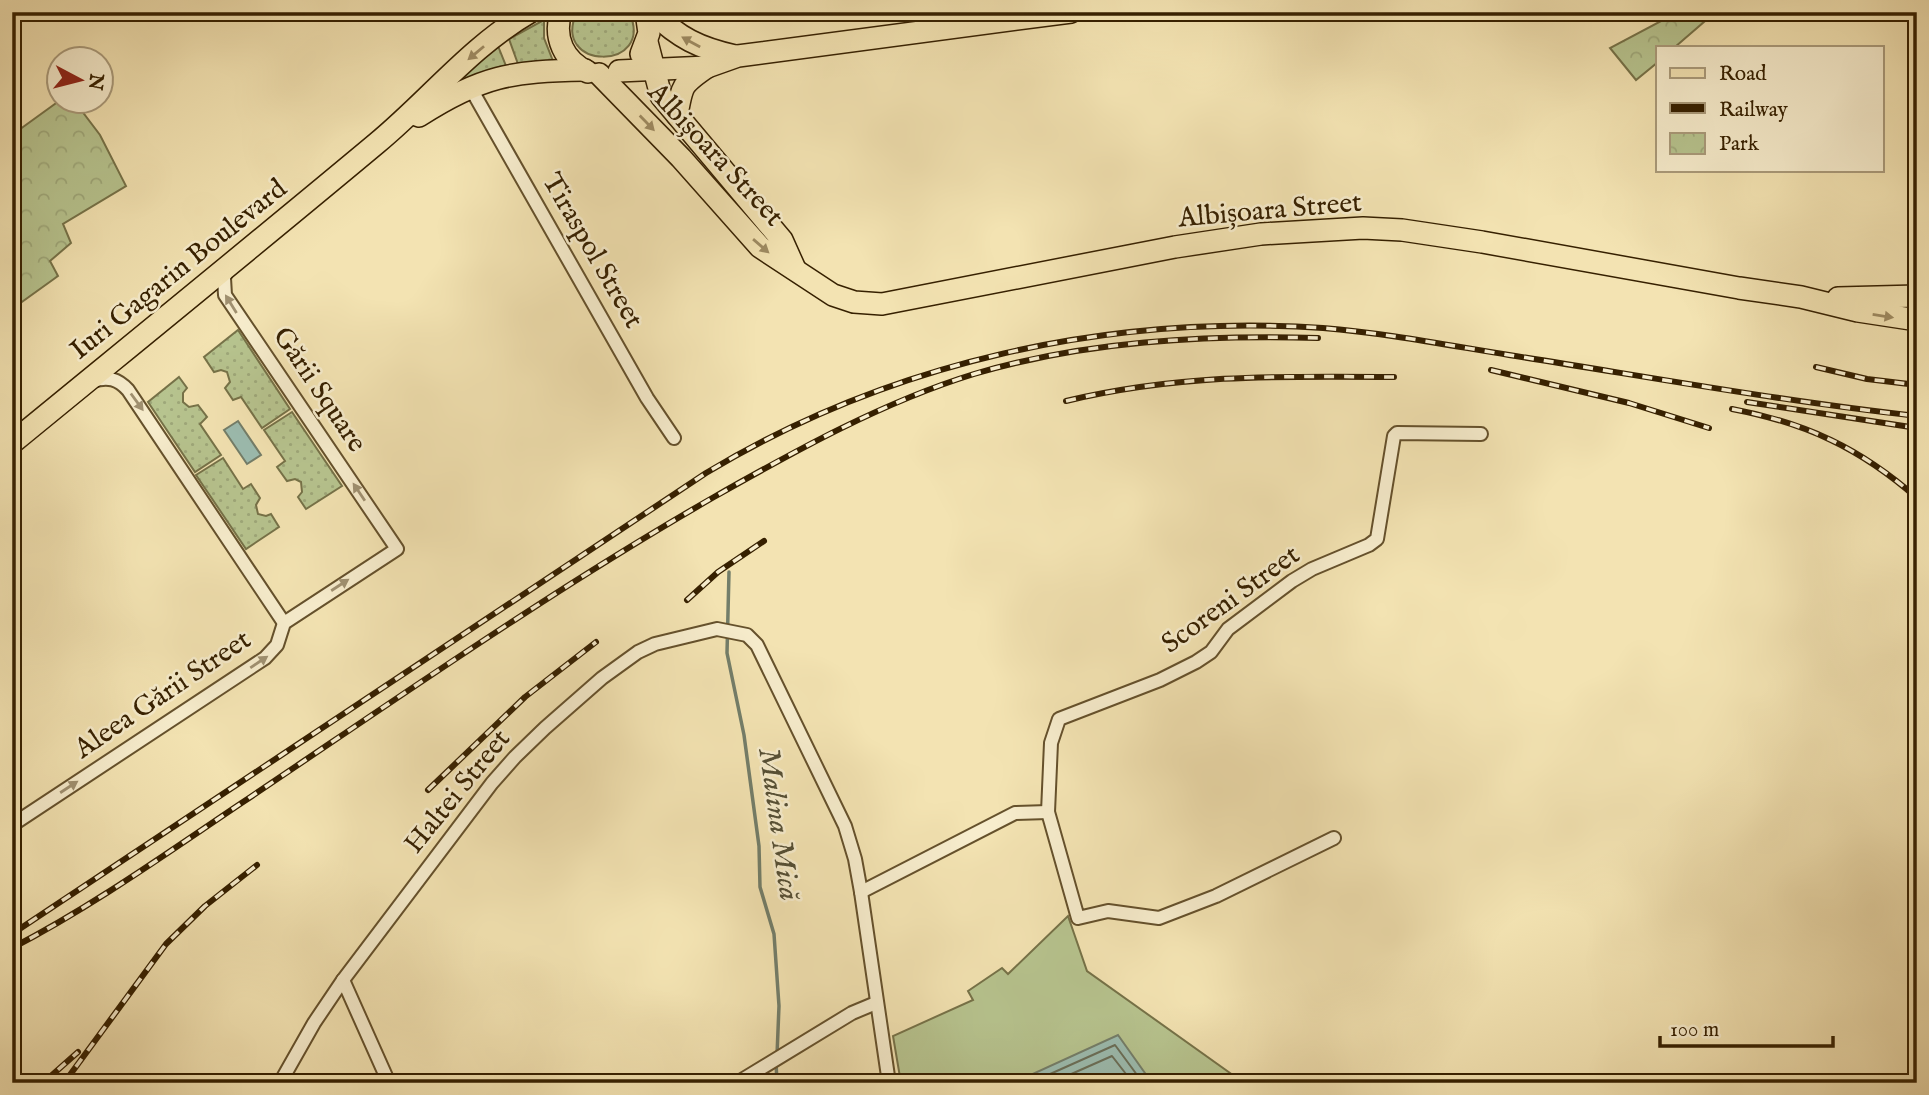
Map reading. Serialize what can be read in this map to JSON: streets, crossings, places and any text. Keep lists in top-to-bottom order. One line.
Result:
{"streets":{"main road":["Albișoara Street","Iuri Gagarin Boulevard"],"street":["Tiraspol Street","Gării Square","Scoreni Street","Aleea Gării Street","Haltei Street"]},"crossings":[["Albișoara Street","Iuri Gagarin Boulevard"],["Tiraspol Street","Iuri Gagarin Boulevard"],["Iuri Gagarin Boulevard","Gării Square"],["Gării Square","Aleea Gării Street"]],"one_way":["Gării Square","Aleea Gării Street"],"water":["Malina Mică"],"legend":["Road","Railway","Park"],"scale_bar":"100 m","north":"right"}
